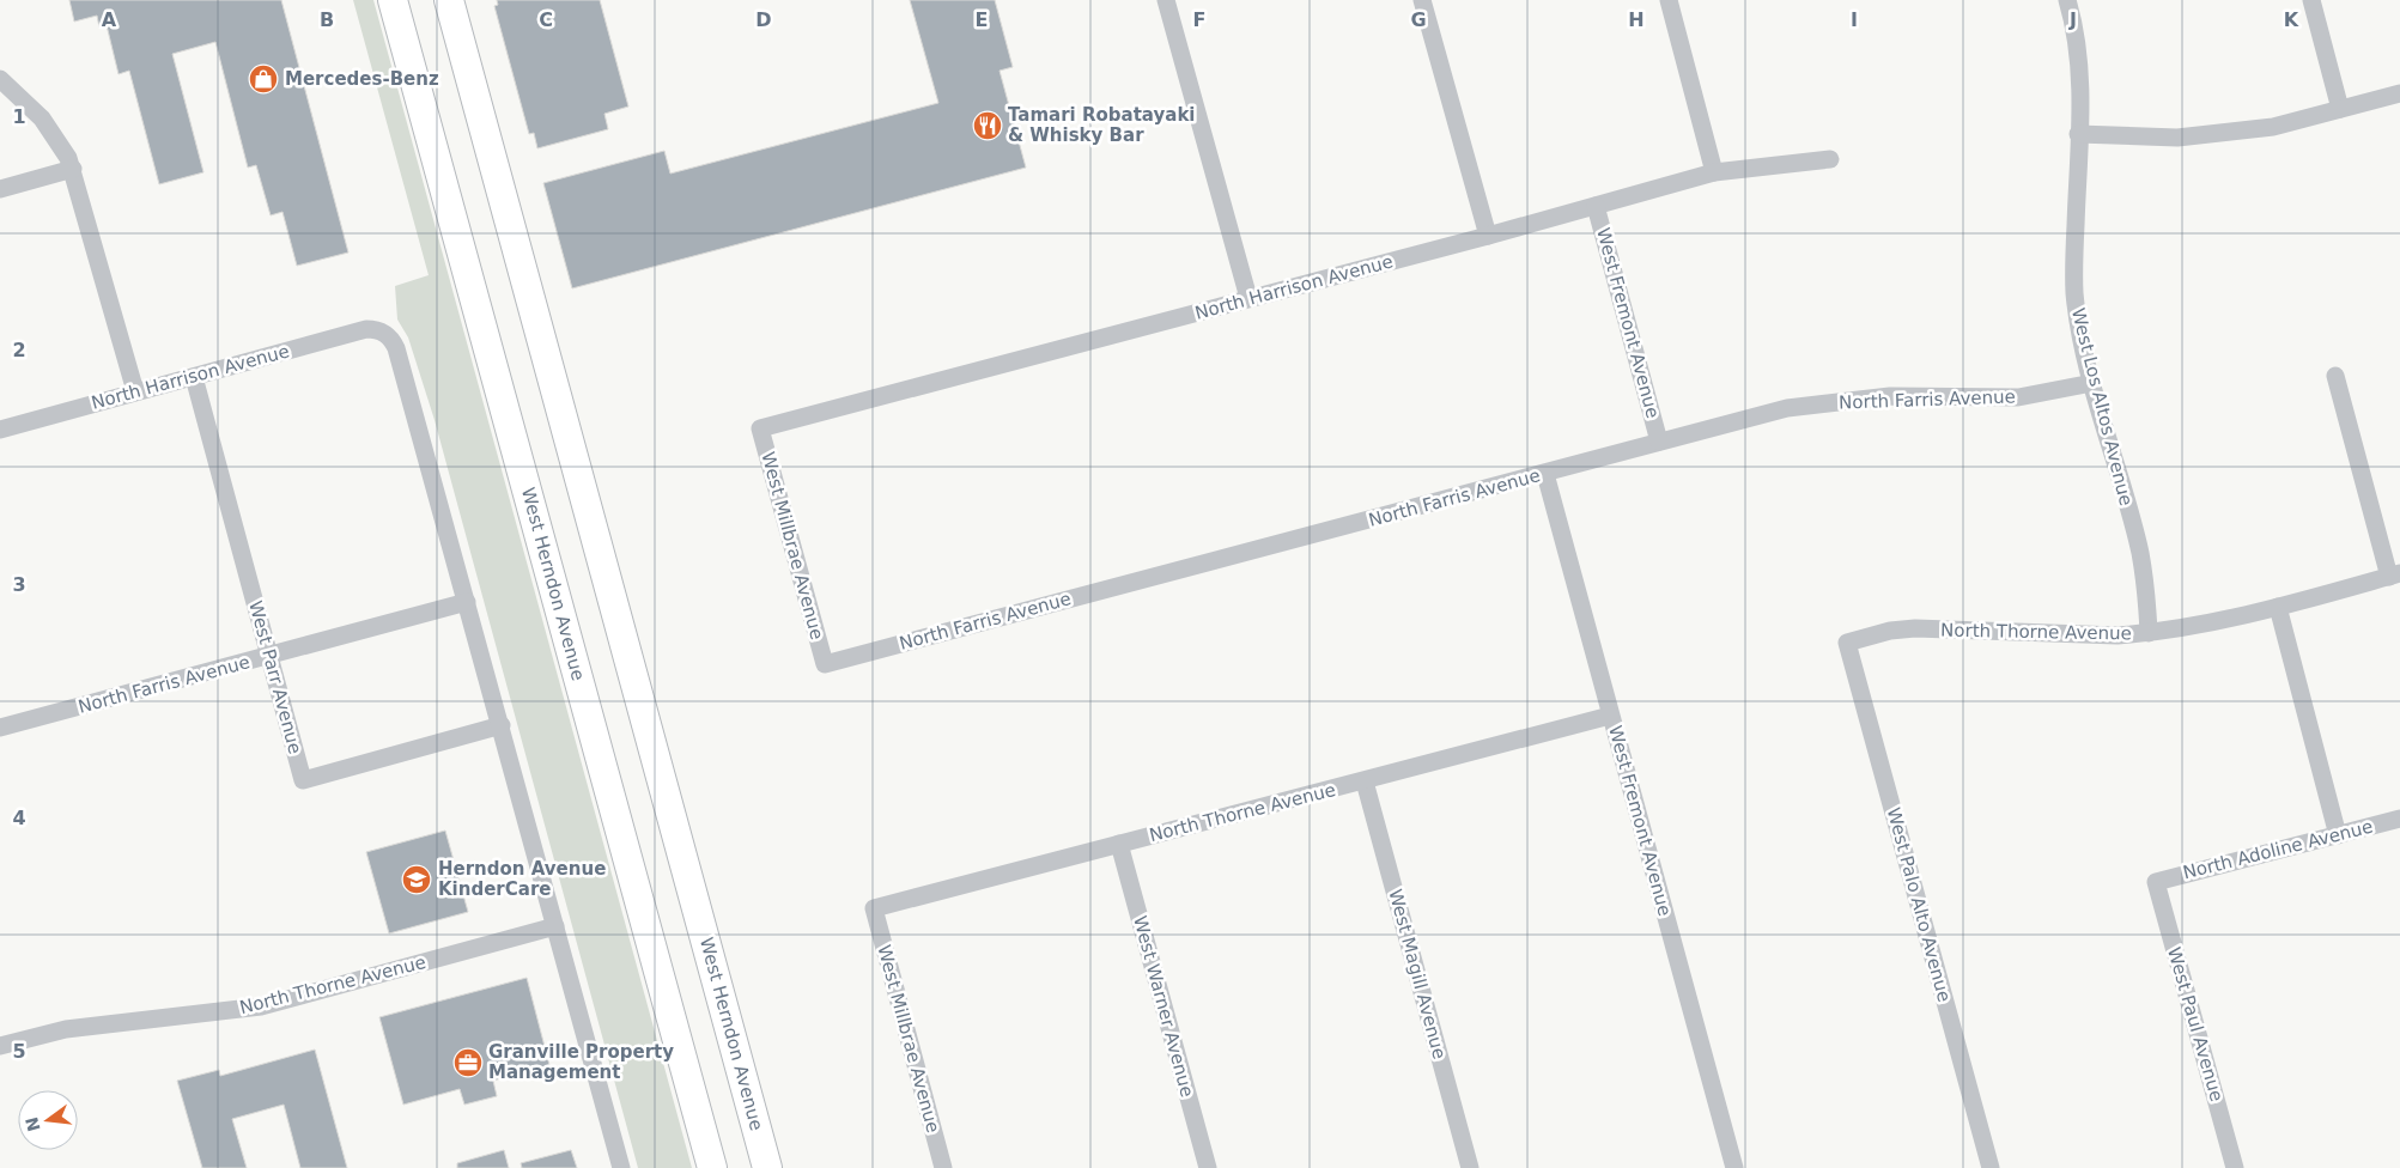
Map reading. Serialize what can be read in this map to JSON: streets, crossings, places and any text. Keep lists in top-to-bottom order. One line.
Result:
{"streets":{"main road":["West Herndon Avenue"],"street":["North Harrison Avenue","West Fremont Avenue","North Farris Avenue","West Los Altos Avenue","West Millbrae Avenue","North Thorne Avenue","West Parr Avenue","North Adoline Avenue","West Palo Alto Avenue","West Magill Avenue","West Warner Avenue","West Paul Avenue"]},"crossings":[["North Harrison Avenue","West Fremont Avenue"],["North Harrison Avenue","North Farris Avenue"],["North Harrison Avenue","West Millbrae Avenue"],["North Harrison Avenue","West Parr Avenue"],["West Fremont Avenue","North Farris Avenue"],["West Fremont Avenue","North Thorne Avenue"],["North Farris Avenue","West Los Altos Avenue"],["North Farris Avenue","West Millbrae Avenue"],["North Farris Avenue","West Parr Avenue"],["West Los Altos Avenue","North Thorne Avenue"],["West Millbrae Avenue","North Thorne Avenue"],["North Thorne Avenue","West Palo Alto Avenue"],["North Thorne Avenue","West Magill Avenue"],["North Thorne Avenue","West Warner Avenue"],["North Adoline Avenue","West Paul Avenue"]],"places":{"shop":["Mercedes-Benz"],"restaurant":["Tamari Robatayaki & Whisky Bar"],"school or university":["Herndon Avenue KinderCare"],"office":["Granville Property Management"]},"north":"left","grid":{"columns":["A","B","C","D","E","F","G","H","I","J","K"],"rows":["1","2","3","4","5"]}}
